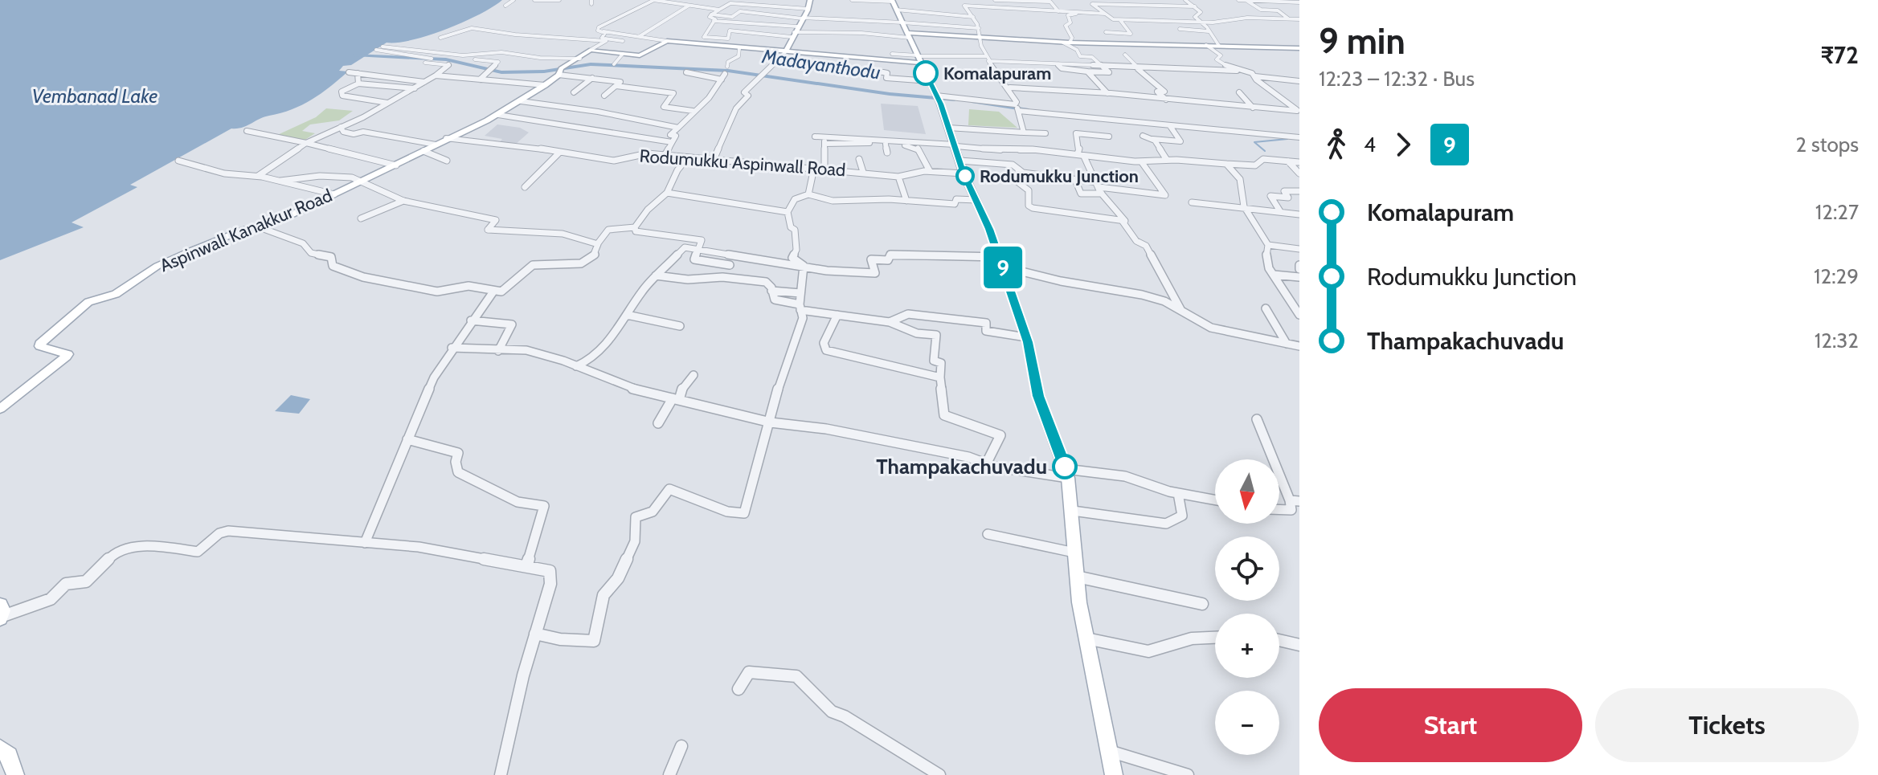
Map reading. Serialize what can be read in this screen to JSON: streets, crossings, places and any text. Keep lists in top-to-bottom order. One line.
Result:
{"streets":{"main road":["Aspinwall Kanakkur Road"],"street":["Rodumukku Aspinwall Road"]},"crossings":[["Rodumukku Aspinwall Road","Aspinwall Kanakkur Road"]],"water":["Madayanthodu","Vembanad Lake"],"places":["Komalapuram","Rodumukku Junction","Thampakachuvadu"],"lines":["bus line 9"],"north":"bottom","page":{"on_map":"9","heading":["9 min","12:23 – 12:32 · Bus","₹72"],"legs":["4","9","2 stops"],"list":[{"name":"Komalapuram","value":"12:27"},{"name":"Rodumukku Junction","value":"12:29"},{"name":"Thampakachuvadu","value":"12:32"}],"map_buttons":["+","−"],"buttons":["Start","Tickets"]}}
